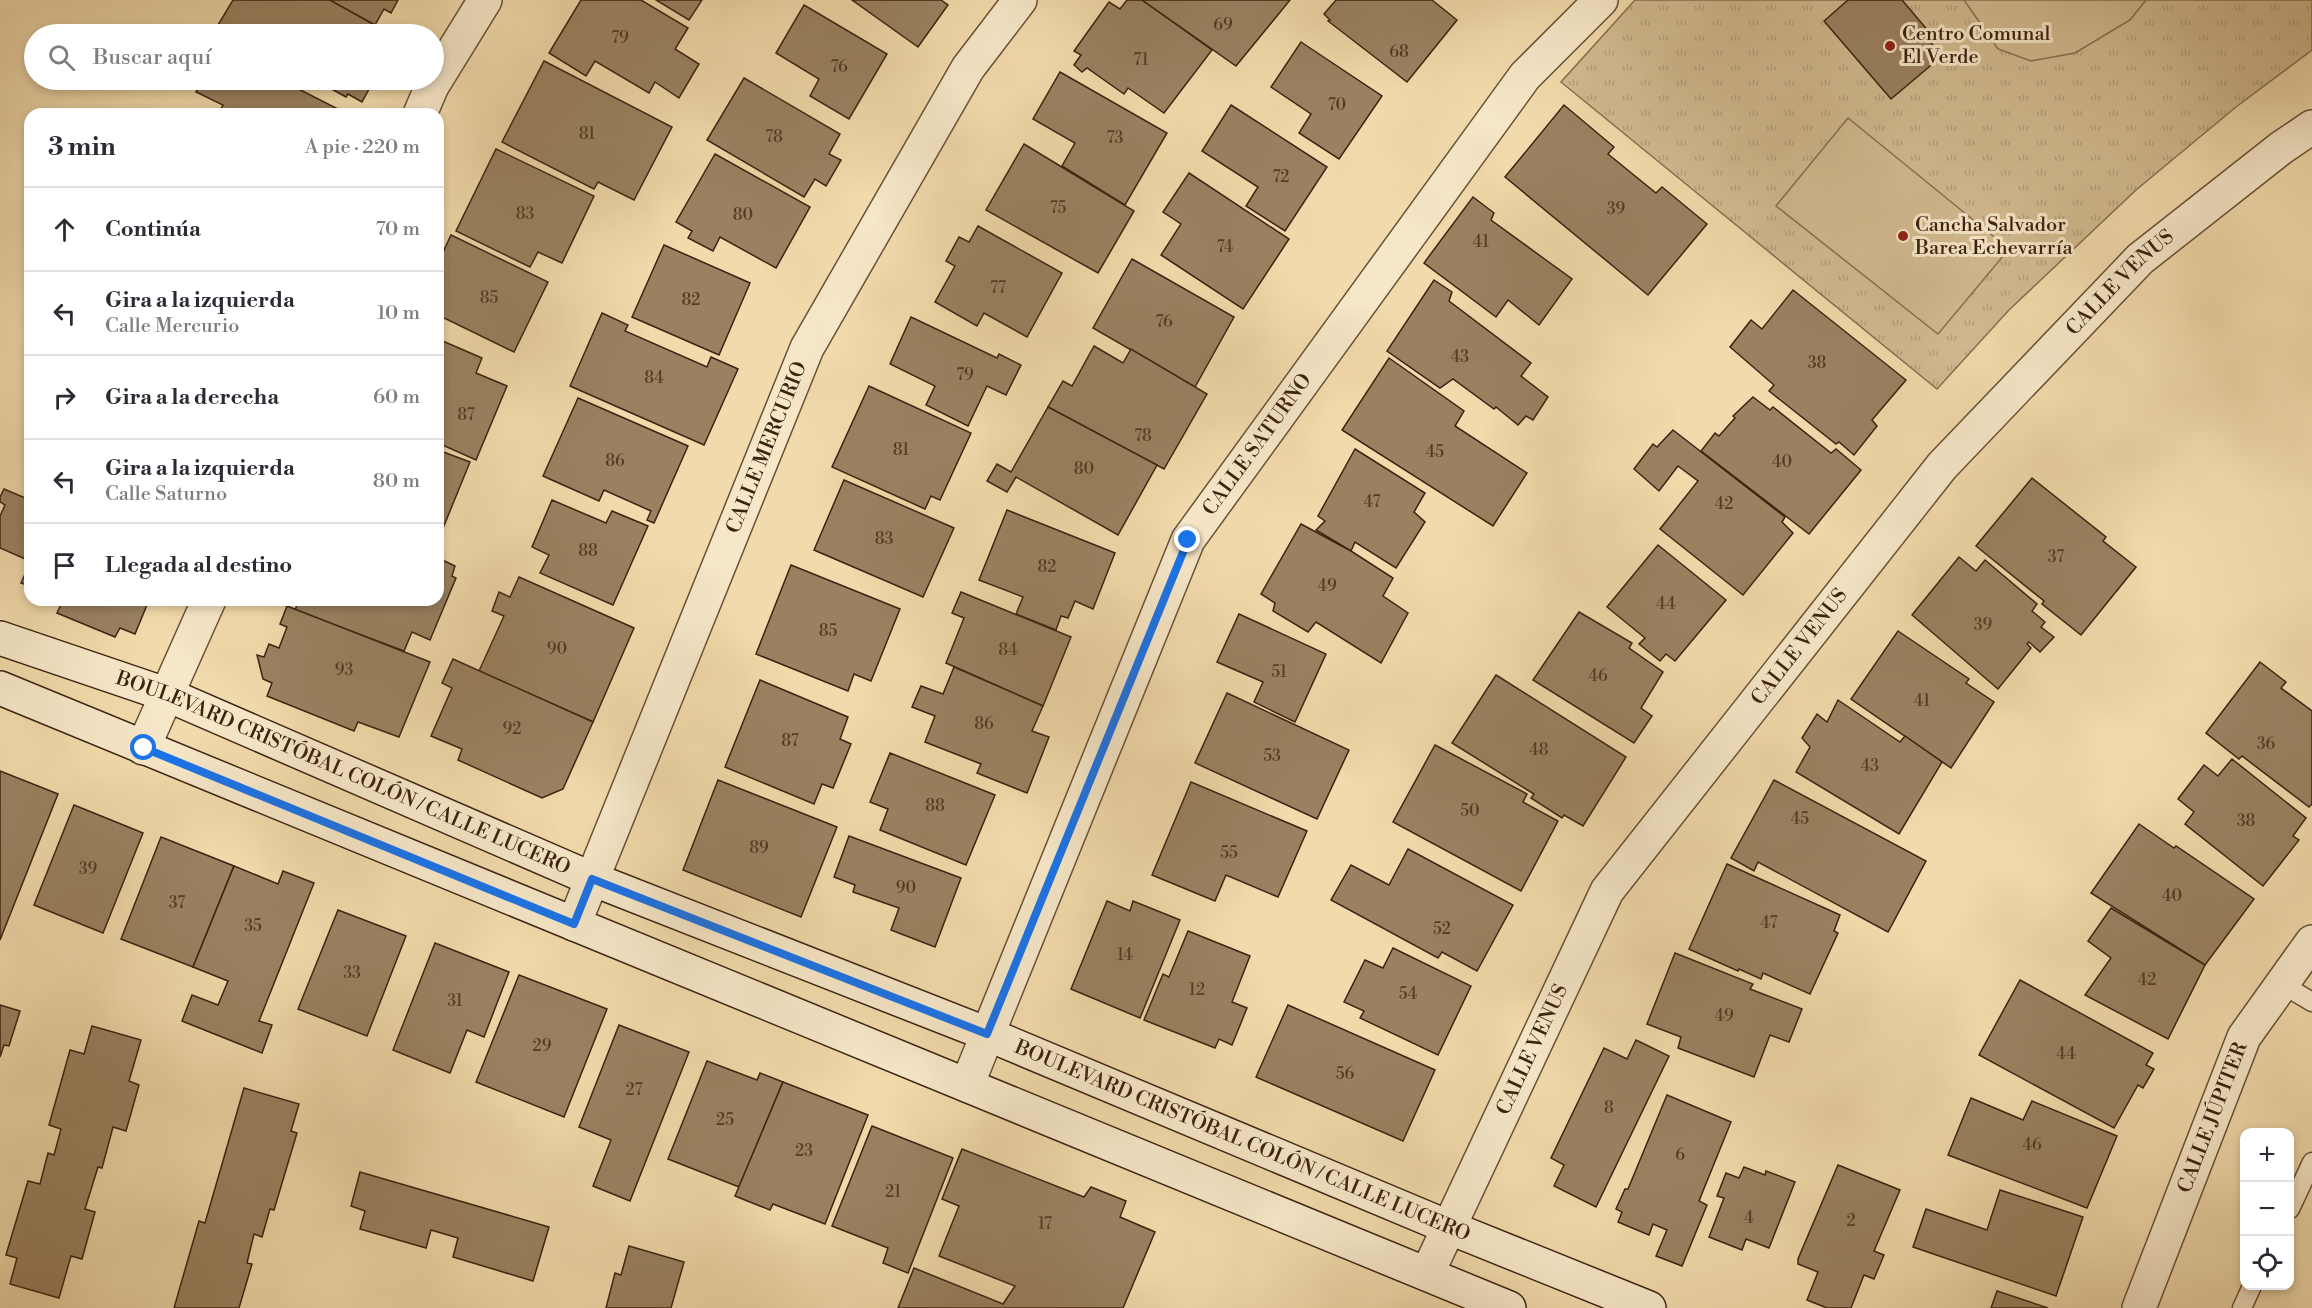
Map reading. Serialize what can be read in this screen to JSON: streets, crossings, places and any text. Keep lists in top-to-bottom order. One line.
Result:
{"streets":{"street":["CALLE VENUS","CALLE SATURNO","CALLE MERCURIO","BOULEVARD CRISTÓBAL COLÓN / CALLE LUCERO","CALLE JÚPITER"]},"crossings":[["CALLE VENUS","BOULEVARD CRISTÓBAL COLÓN / CALLE LUCERO"],["CALLE SATURNO","BOULEVARD CRISTÓBAL COLÓN / CALLE LUCERO"],["CALLE MERCURIO","BOULEVARD CRISTÓBAL COLÓN / CALLE LUCERO"]],"places":["Centro Comunal El Verde","Cancha Salvador Barea Echevarría"],"house_numbers":["69","79","68","71","76","70","81","78","73","72","75","39","83","80","41","74","77","85","82","76","43","38","79","84","87","78","81","45","86","40","80","47","42","83","88","37","82","49","44","39","85","90","84","93","51","46","41","86","92","87","36","48","53","43","88","50","45","38","89","55","39","90","40","37","47","35","52","14","33","42","12","54","31","49","29","44","56","27","8","25","46","23","6","21","4","2","17"],"page":{"search":"Buscar aquí","heading":["3 min","A pie · 220 m"],"list":[["Continúa","70 m"],["Gira a la izquierda","Calle Mercurio","10 m"],["Gira a la derecha","60 m"],["Gira a la izquierda","Calle Saturno","80 m"],"Llegada al destino"],"map_buttons":["+","−"]}}
